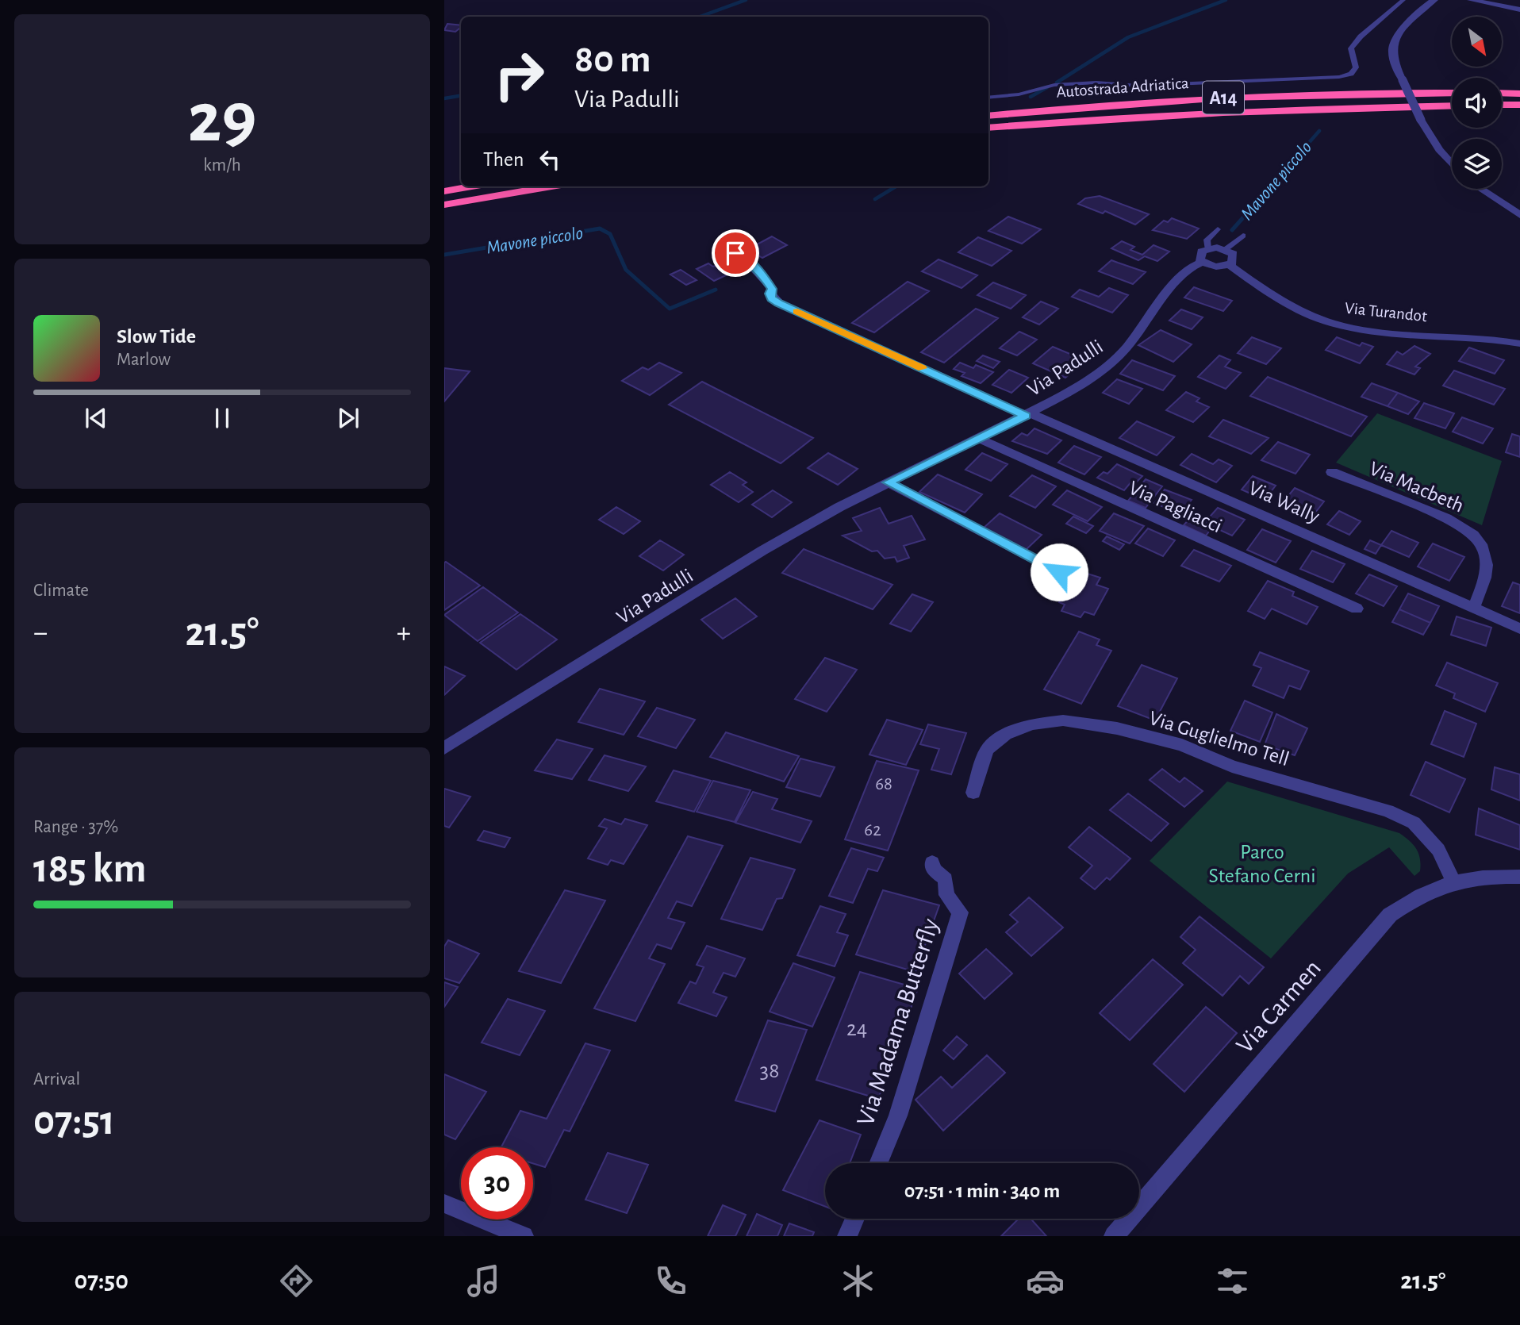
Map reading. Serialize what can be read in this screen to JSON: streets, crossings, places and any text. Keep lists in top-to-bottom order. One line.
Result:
{"streets":{"highway":["Autostrada Adriatica","A14"],"street":["Via Turandot","Via Padulli","Via Macbeth","Via Wally","Via Pagliacci","Via Guglielmo Tell","Via Carmen","Via Madama Butterfly"]},"crossings":[["Via Padulli","Via Wally"],["Via Padulli","Via Pagliacci"],["Via Macbeth","Via Wally"],["Via Guglielmo Tell","Via Carmen"]],"water":["Mavone piccolo"],"parks":["Parco Stefano Cerni"],"house_numbers":["68","62","24","38"],"north":"bottom right","page":{"tile":[["29","km/h"],"Climate",["Range · 37%","185 km"],["Arrival","07:51"]],"turn":["80 m","Via Padulli"],"then":"Then","song":["Slow Tide","Marlow"],"heat":["−","21.5°","+"],"limit":"30","trip":"07:51 · 1 min · 340 m","tabs":["07:50","21.5°"]}}
